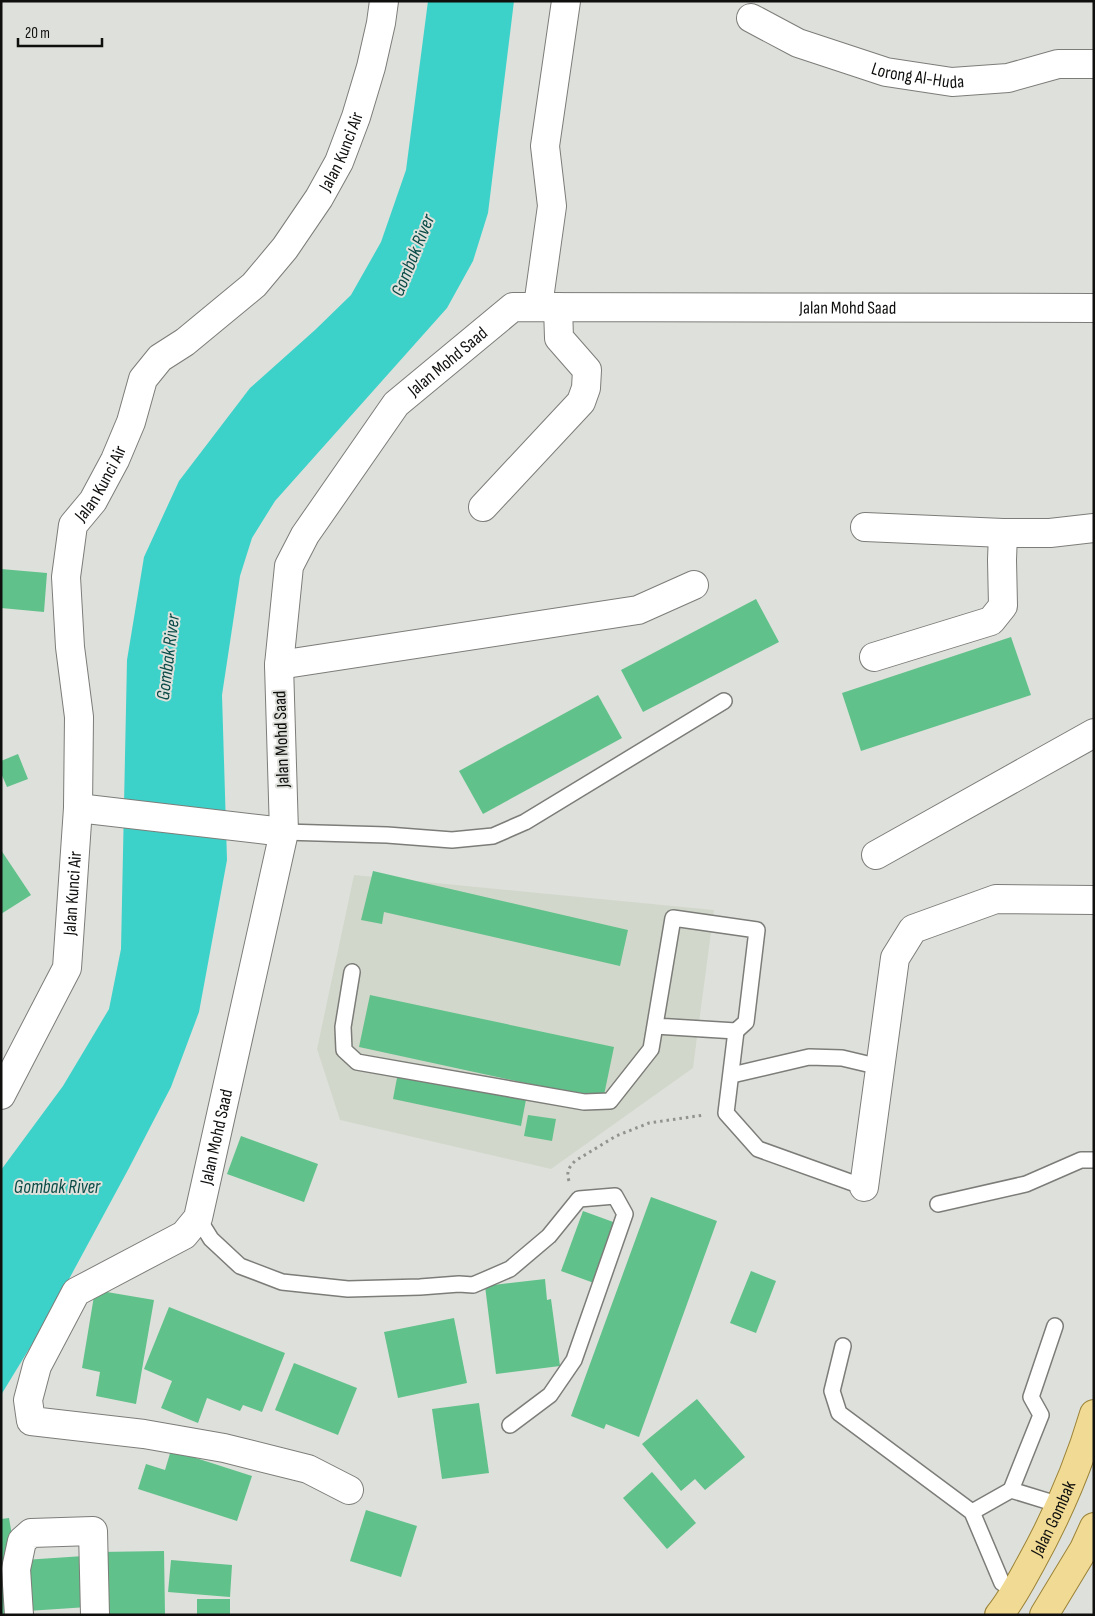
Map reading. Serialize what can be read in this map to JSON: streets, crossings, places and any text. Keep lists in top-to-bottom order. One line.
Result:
{"streets":{"main road":["Jalan Gombak"],"street":["Lorong Al-Huda","Jalan Kunci Air","Jalan Mohd Saad"]},"water":["Gombak River"],"scale_bar":"20 m"}
